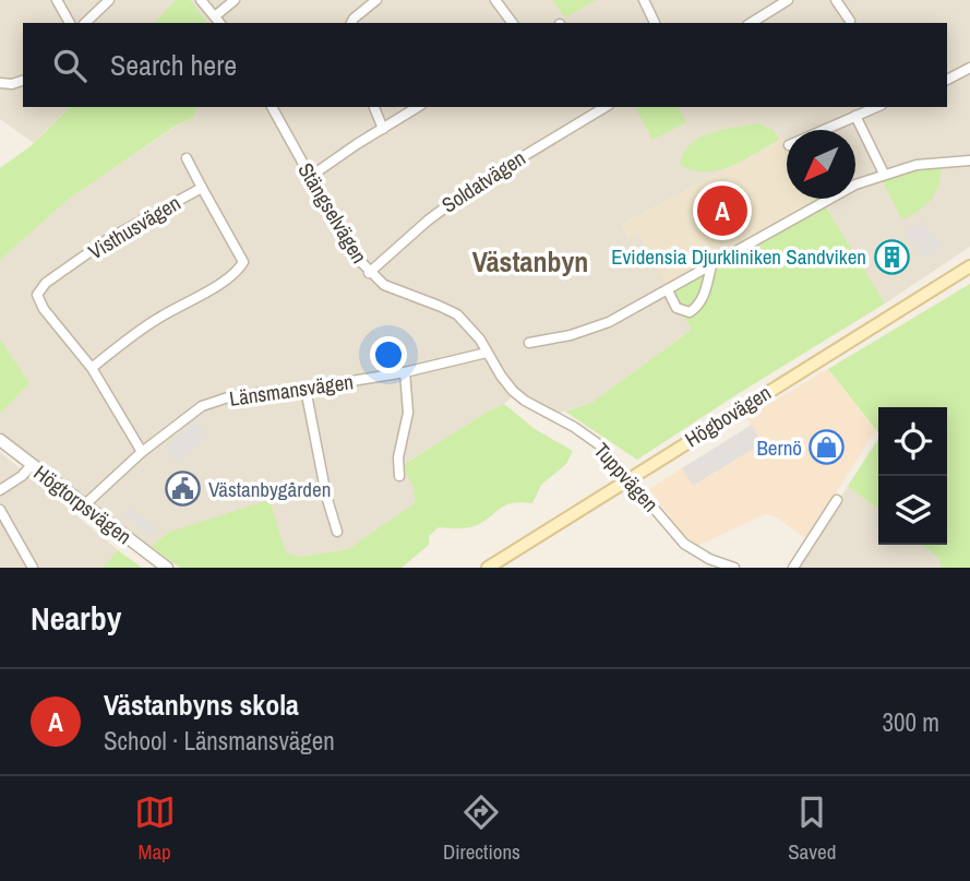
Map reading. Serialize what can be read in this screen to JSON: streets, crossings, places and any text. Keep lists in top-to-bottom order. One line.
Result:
{"streets":{"main road":["Högbovägen"],"street":["Soldatvägen","Stängselvägen","Visthusvägen","Länsmansvägen","Tuppvägen","Högtorpsvägen"]},"crossings":[["Soldatvägen","Stängselvägen"],["Stängselvägen","Länsmansvägen"],["Stängselvägen","Tuppvägen"],["Visthusvägen","Länsmansvägen"],["Länsmansvägen","Tuppvägen"],["Länsmansvägen","Högtorpsvägen"],["Högbovägen","Tuppvägen"]],"districts":["Västanbyn"],"places":{"building":["Evidensia Djurkliniken Sandviken"],"shop":["Bernö"],"public building":["Västanbygården"]},"north":"bottom left","page":{"search":"Search here","pins":"A","heading":"Nearby","list":[{"mark":"A","name":"Västanbyns skola","note":"School · Länsmansvägen","value":"300 m"}],"nav":["Map","Directions","Saved"]}}
